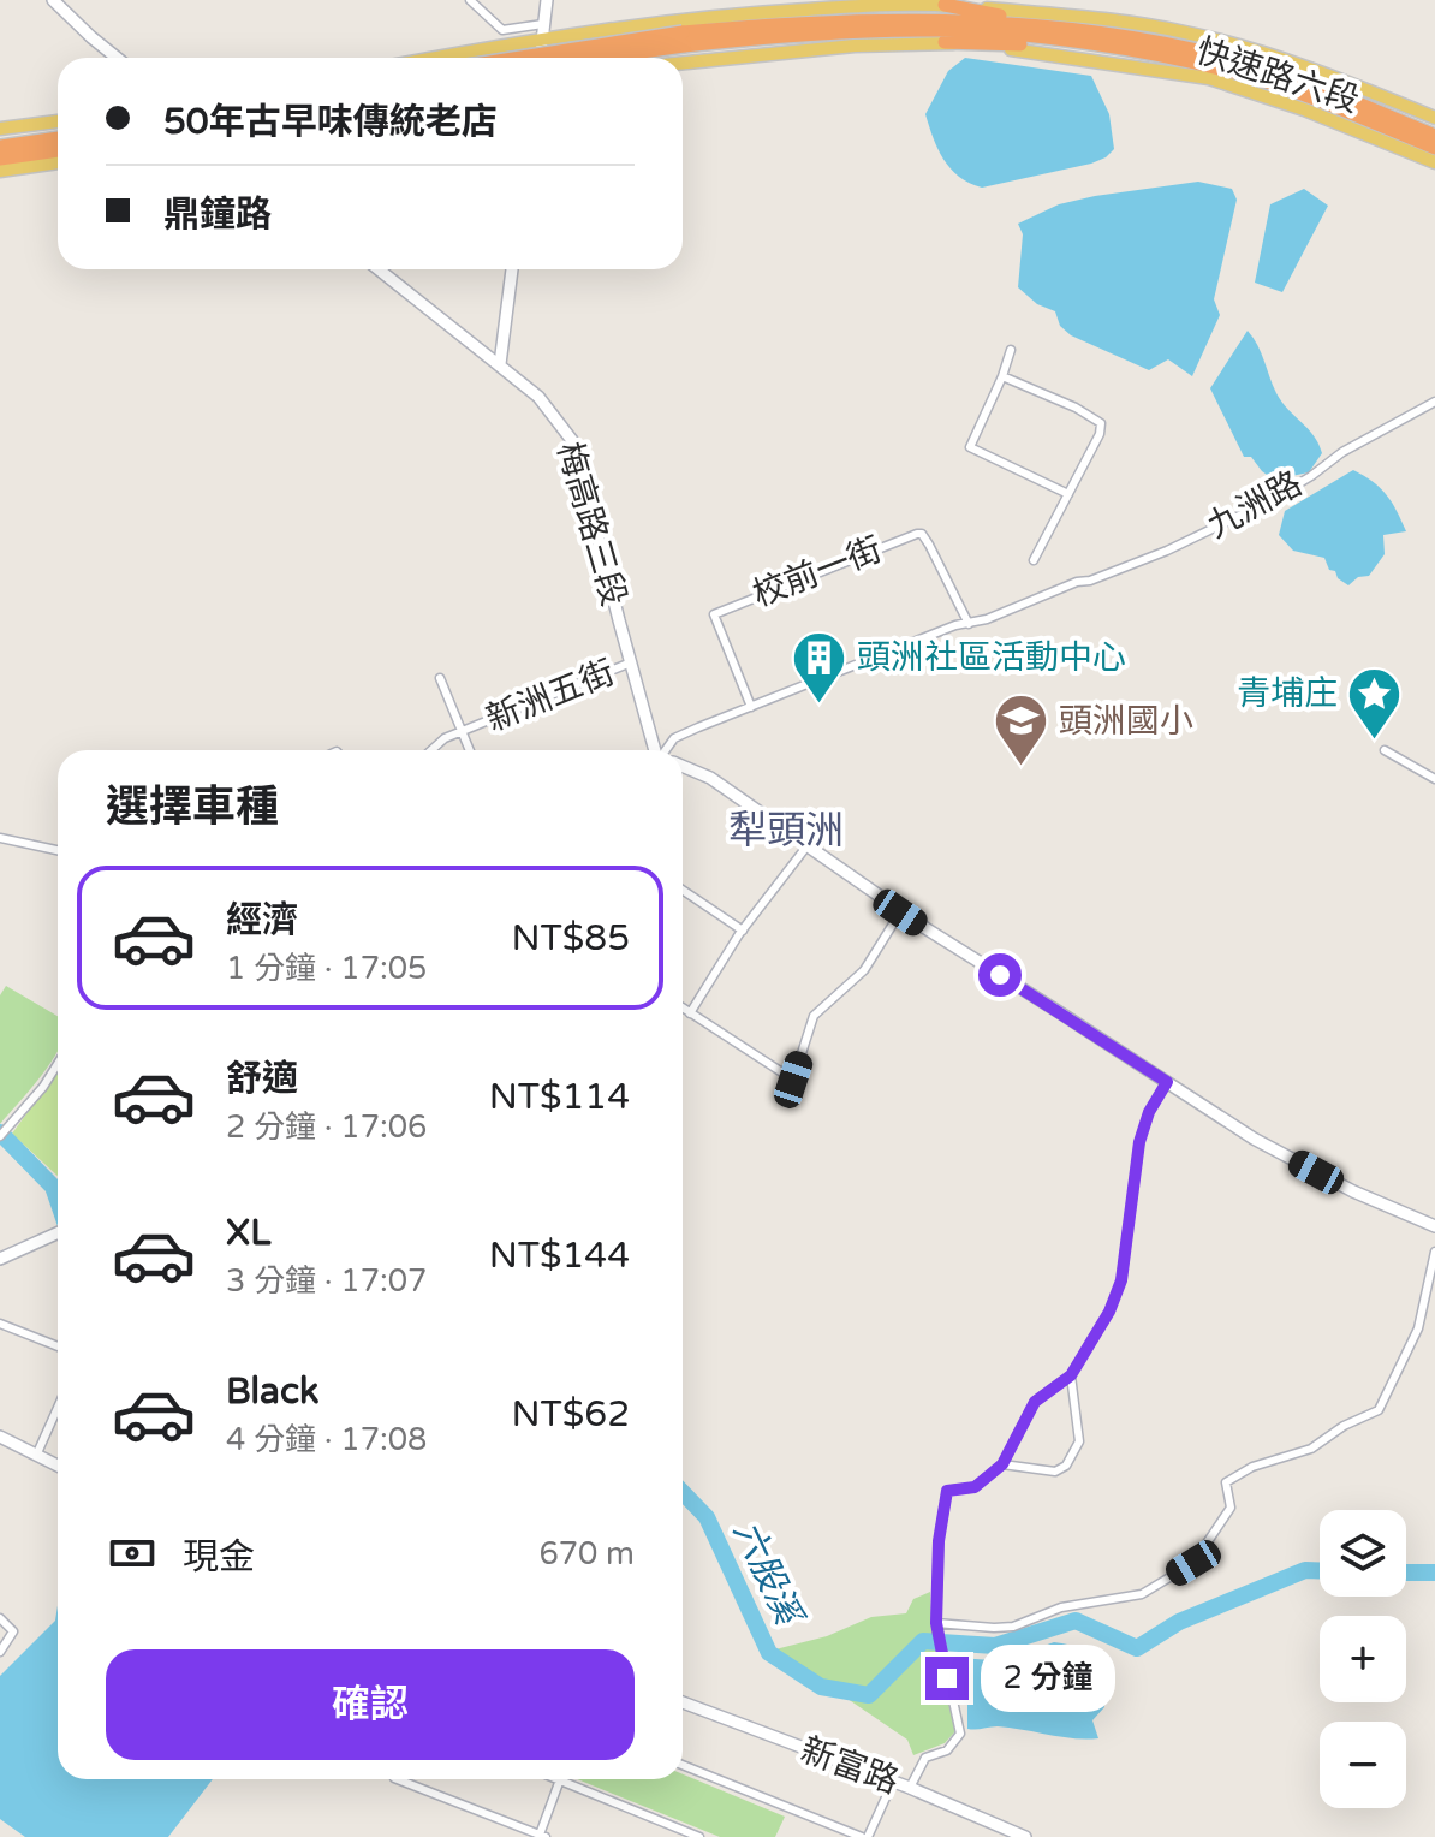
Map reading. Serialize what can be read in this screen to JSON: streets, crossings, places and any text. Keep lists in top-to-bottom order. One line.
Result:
{"streets":{"main road":["快速路六段"],"street":["九洲路","梅高路三段","校前一街","新洲五街","新富路"]},"crossings":[["九洲路","校前一街"],["梅高路三段","新洲五街"]],"districts":["犁頭洲"],"water":["六股溪"],"places":{"building":["頭洲社區活動中心"],"place":["青埔庄"],"school or university":["頭洲國小"]},"page":{"banner":["50年古早味傳統老店","鼎鐘路"],"heading":"選擇車種","list":[{"name":"經濟","note":"1 分鐘 · 17:05","value":"NT$85"},{"name":"舒適","note":"2 分鐘 · 17:06","value":"NT$114"},{"name":"XL","note":"3 分鐘 · 17:07","value":"NT$144"},{"name":"Black","note":"4 分鐘 · 17:08","value":"NT$62"}],"pay":["現金","670 m"],"map_buttons":["+","−"],"buttons":"確認","bubble":"2 分鐘"}}
